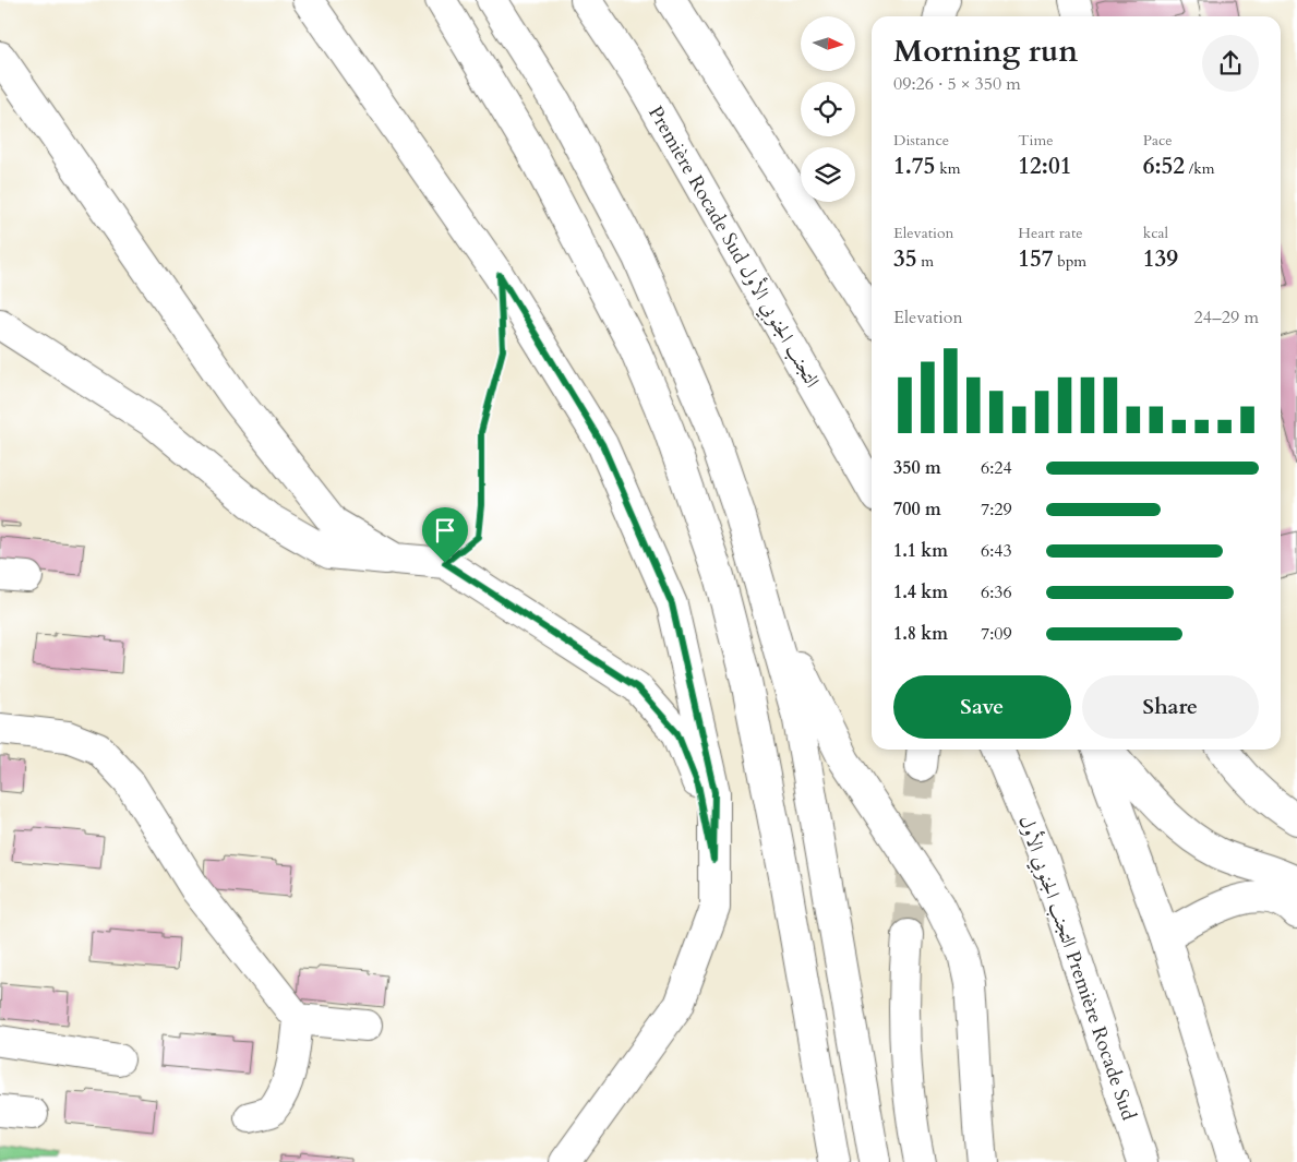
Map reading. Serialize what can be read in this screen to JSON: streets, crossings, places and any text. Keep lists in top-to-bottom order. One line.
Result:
{"streets":{"main road":["Première Rocade Sud التجنب الجنوبي الأول","التجنب الجنوبي الأول Première Rocade Sud"]},"north":"right","page":{"heading":["Morning run","09:26 · 5 × 350 m"],"stats":[["Distance","1.75 km"],["Time","12:01"],["Pace","6:52 /km"],["Elevation","35 m"],["Heart rate","157 bpm"],["kcal","139"]],"chart":["Elevation","24–29 m"],"list":[{"name":"350 m","note":"6:24"},{"name":"700 m","note":"7:29"},{"name":"1.1 km","note":"6:43"},{"name":"1.4 km","note":"6:36"},{"name":"1.8 km","note":"7:09"}],"buttons":["Save","Share"]}}
